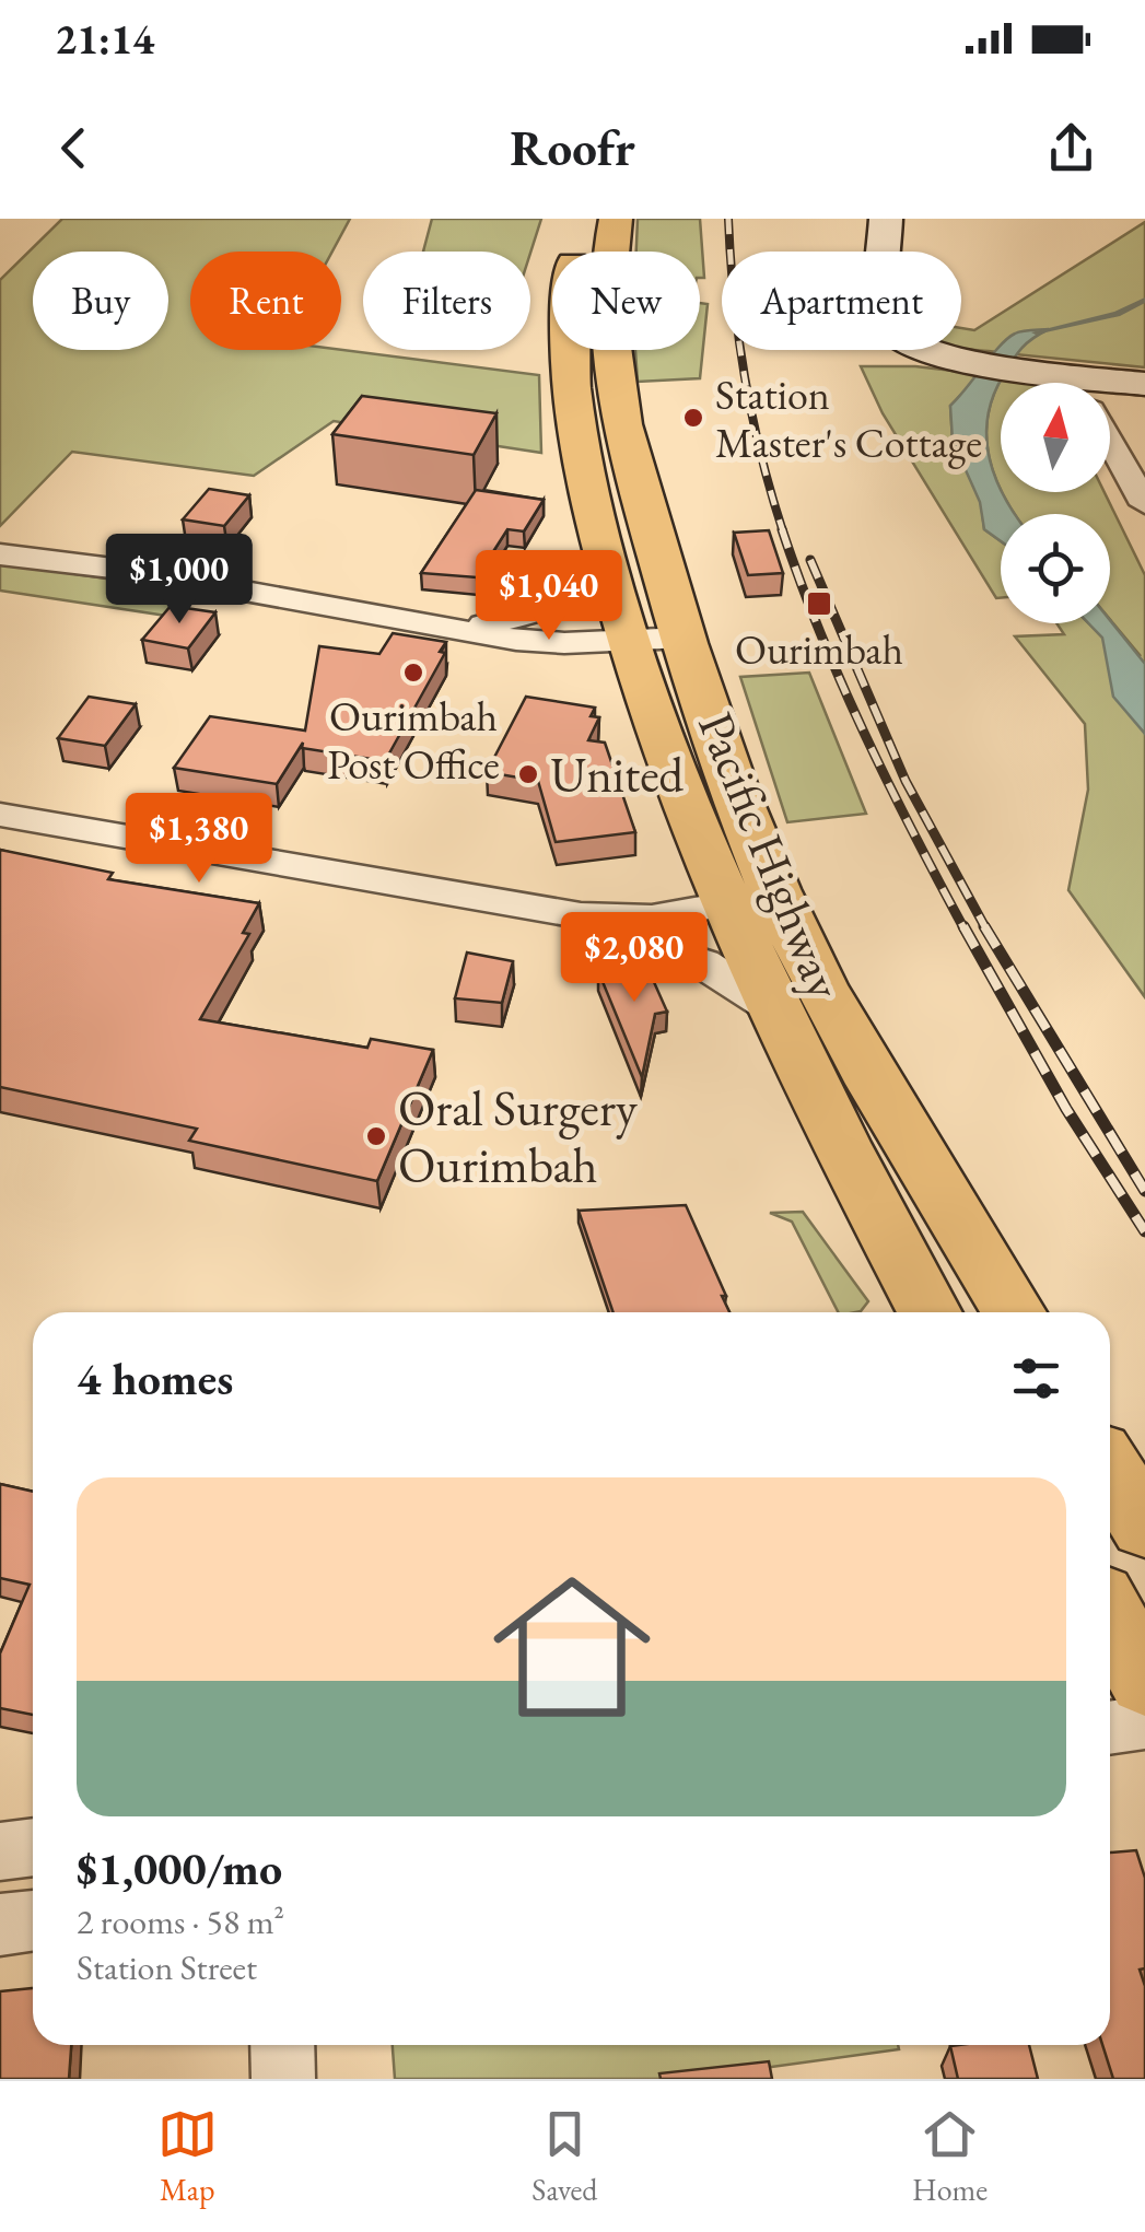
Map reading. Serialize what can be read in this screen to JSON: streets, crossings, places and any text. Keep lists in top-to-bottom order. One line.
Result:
{"streets":{"main road":["Pacific Highway"]},"places":{"other":["Station Master's Cottage","Ourimbah Post Office","United","Oral Surgery Ourimbah"],"transit":["Ourimbah"]},"north":"top","page":{"status":"21:14","header":"Roofr","chip":["Buy","Rent","Filters","New","Apartment"],"price":["$1,000","$1,040","$1,380","$2,080"],"heading":"4 homes","list":[{"name":"$1,000/mo","note":"2 rooms · 58 m² · Station Street"}],"tabs":["Map","Saved","Home"]}}
